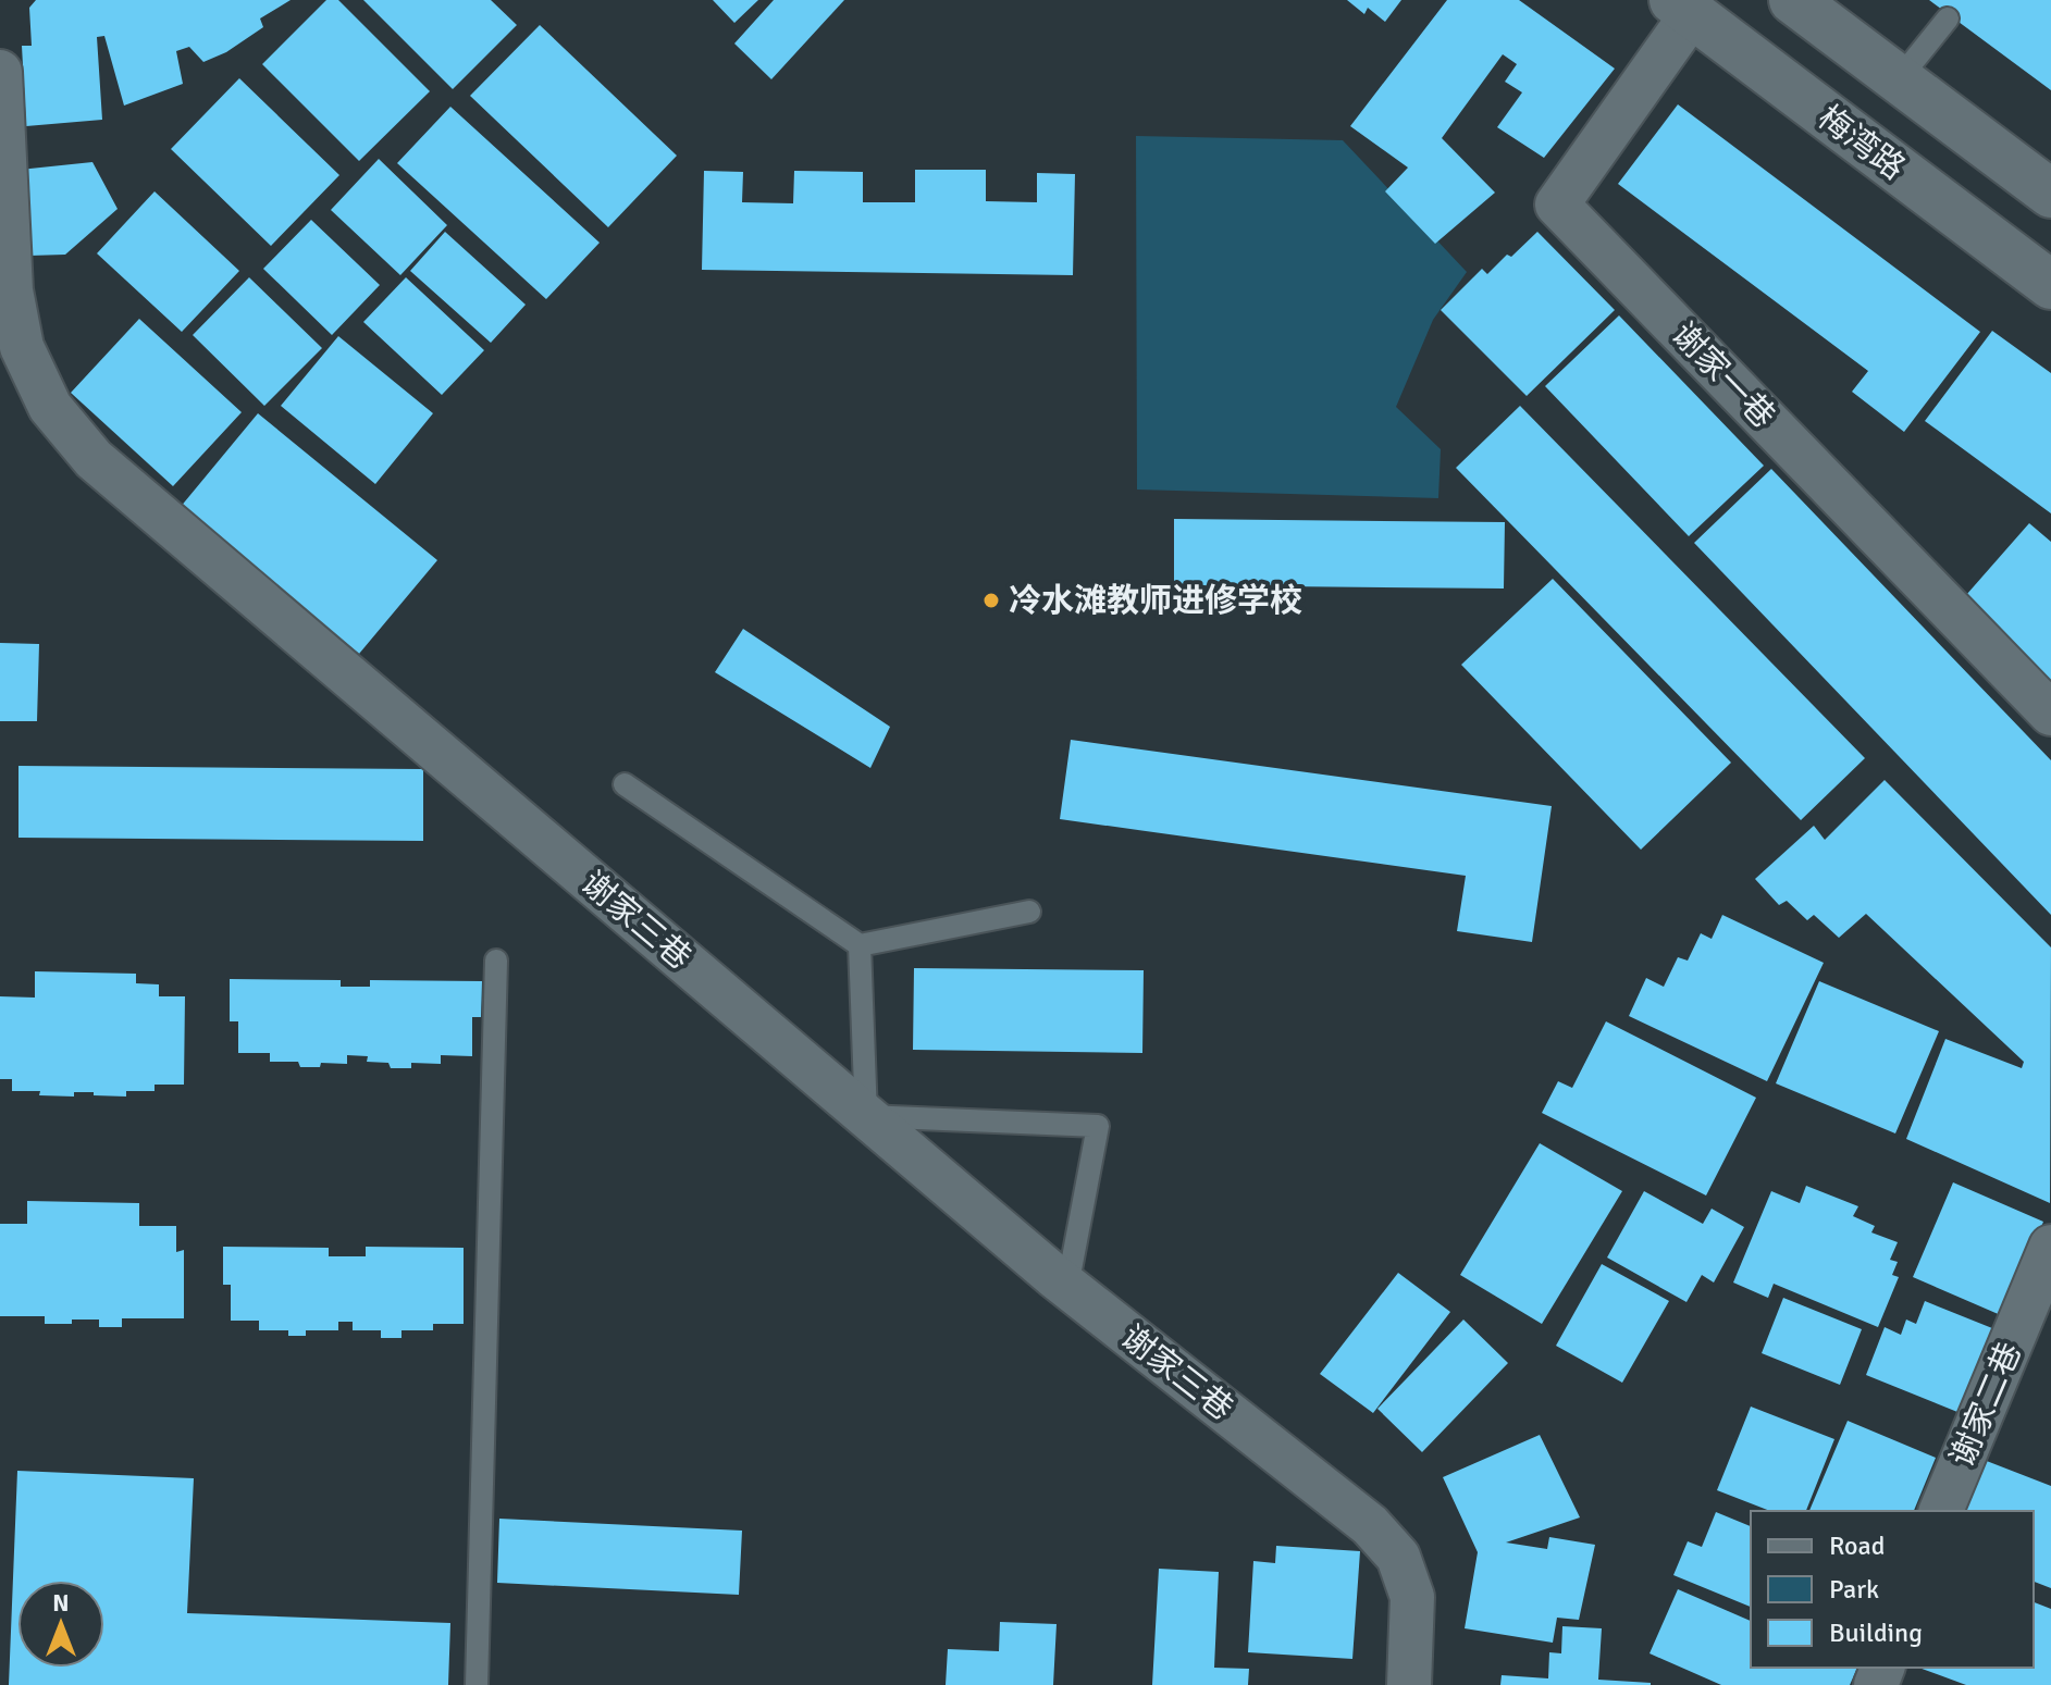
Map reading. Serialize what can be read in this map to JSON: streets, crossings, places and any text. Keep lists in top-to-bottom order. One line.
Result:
{"streets":{"street":["梅湾路","谢家一巷","谢家三巷","谢家二巷"]},"crossings":[["梅湾路","谢家一巷"]],"places":["冷水滩教师进修学校"],"legend":["Road","Park","Building"],"north":"top"}
